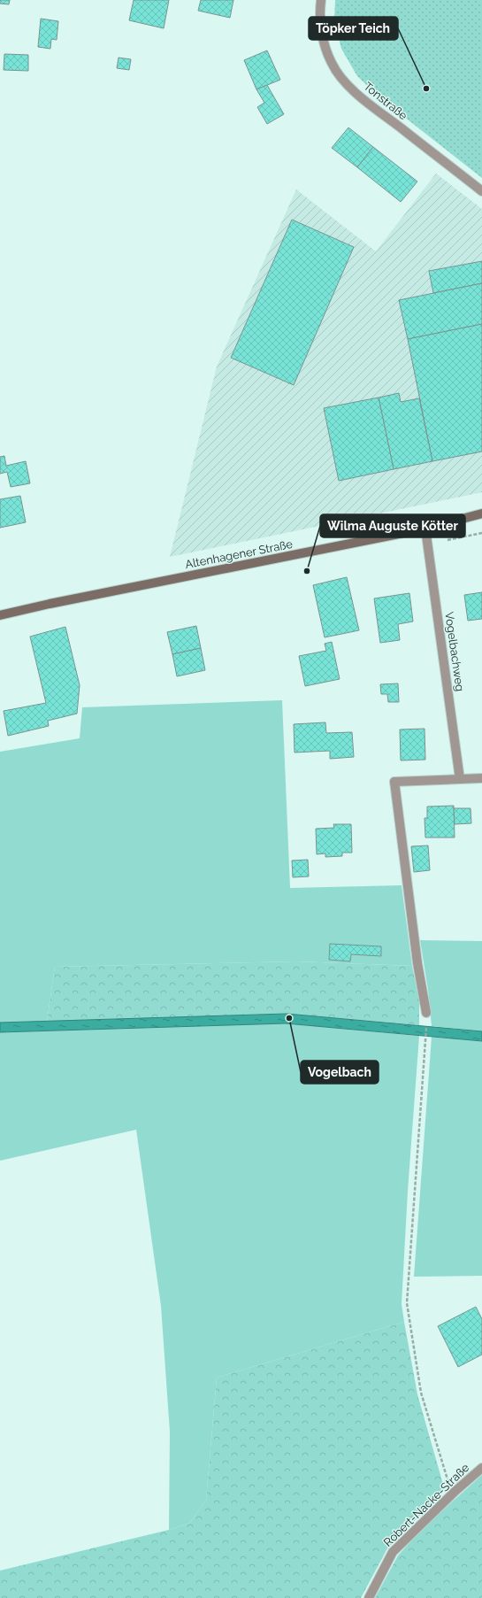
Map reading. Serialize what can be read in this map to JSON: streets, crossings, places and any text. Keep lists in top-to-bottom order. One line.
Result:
{"streets":{"main road":["Altenhagener Straße"],"street":["Tonstraße","Vogelbachweg","Robert-Nacke-Straße"]},"crossings":[["Altenhagener Straße","Vogelbachweg"]],"places":["Töpker Teich","Wilma Auguste Kötter","Vogelbach"]}
